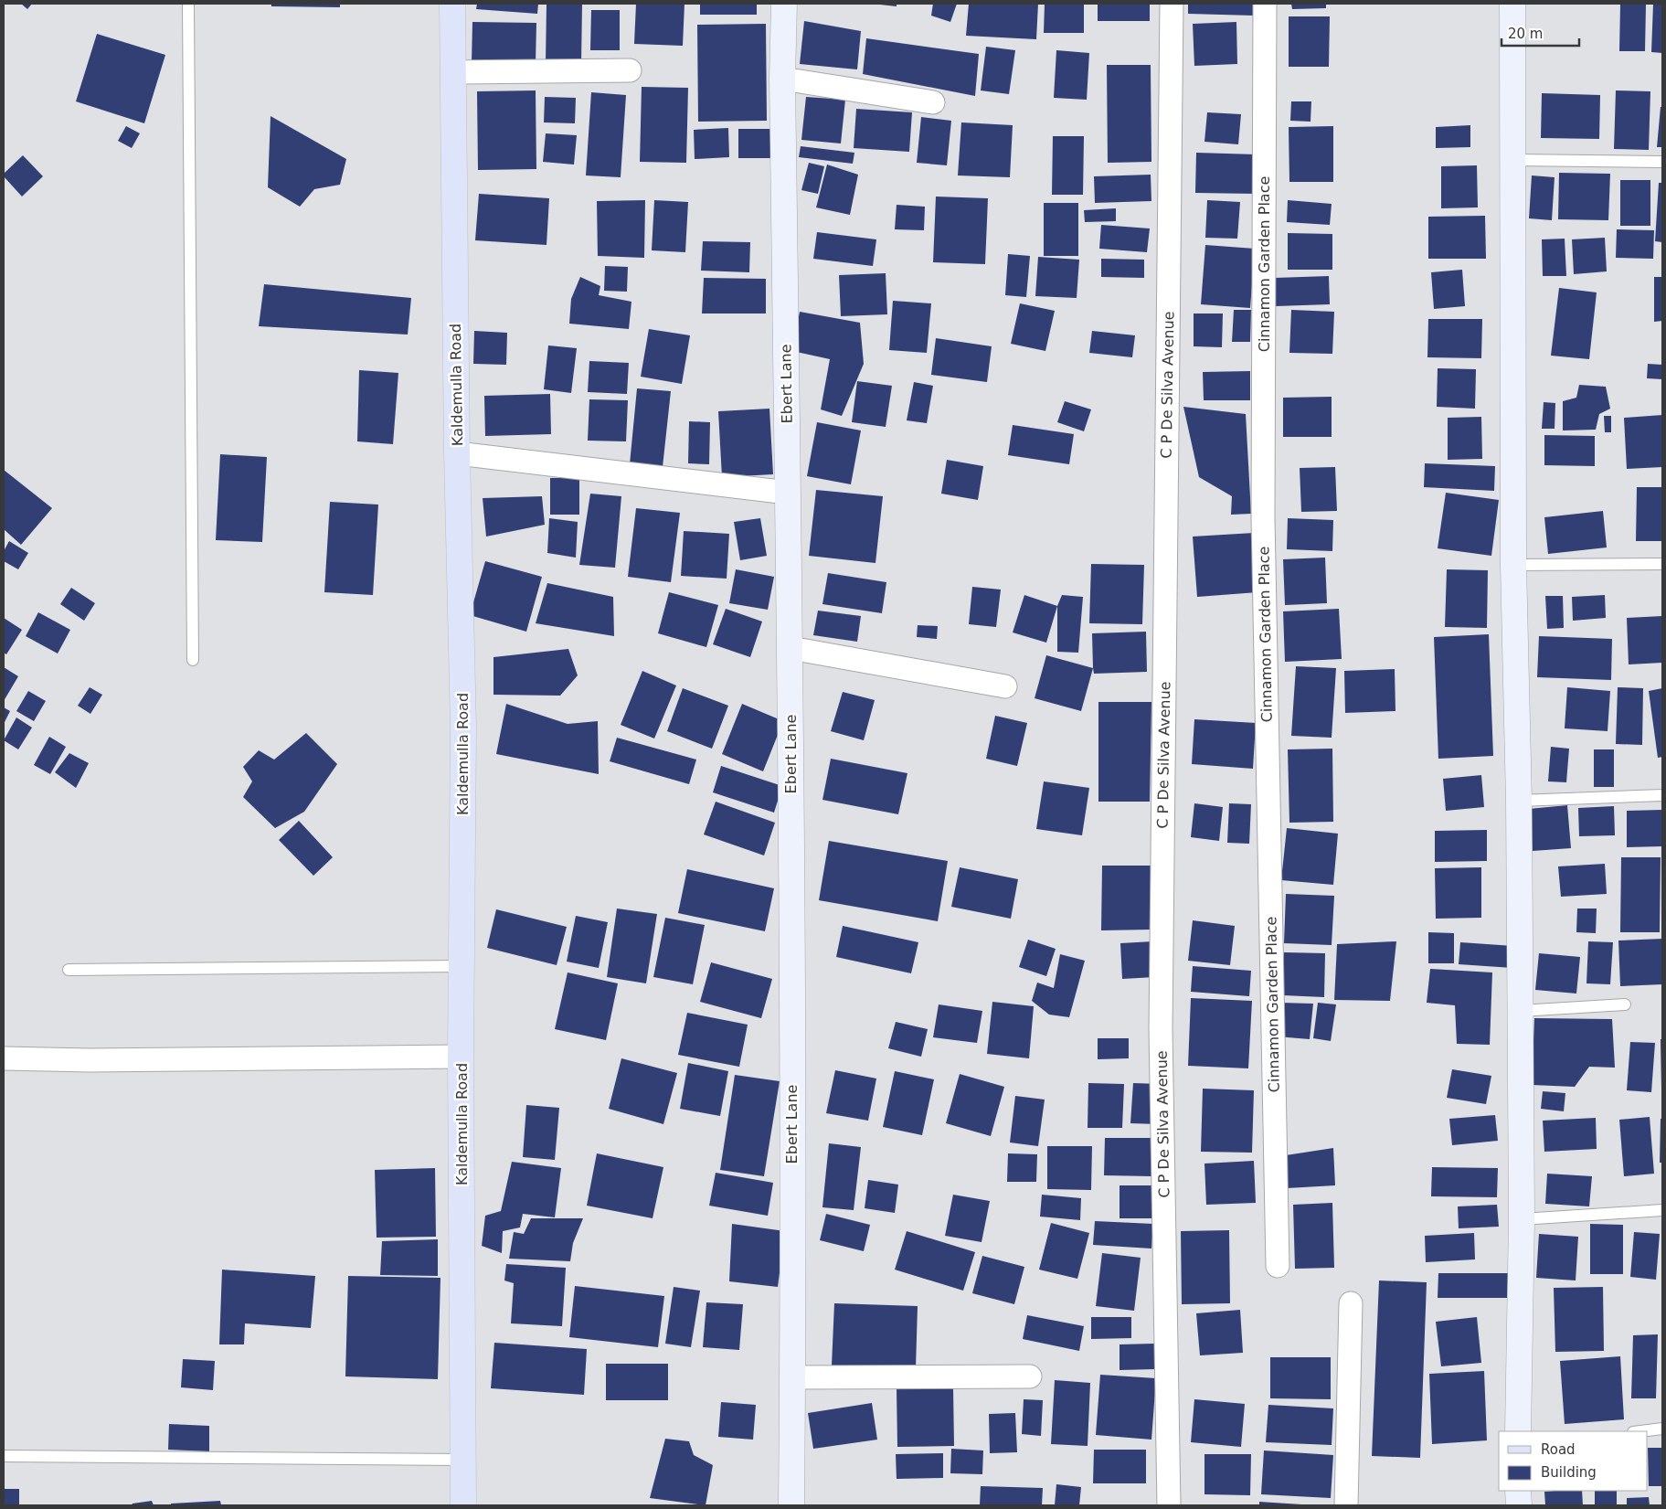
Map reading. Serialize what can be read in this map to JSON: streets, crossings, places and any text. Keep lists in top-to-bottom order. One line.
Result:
{"streets":{"main road":["Kaldemulla Road"],"street":["Cinnamon Garden Place","Ebert Lane","C P De Silva Avenue"]},"legend":["Road","Building"],"scale_bar":"20 m"}
